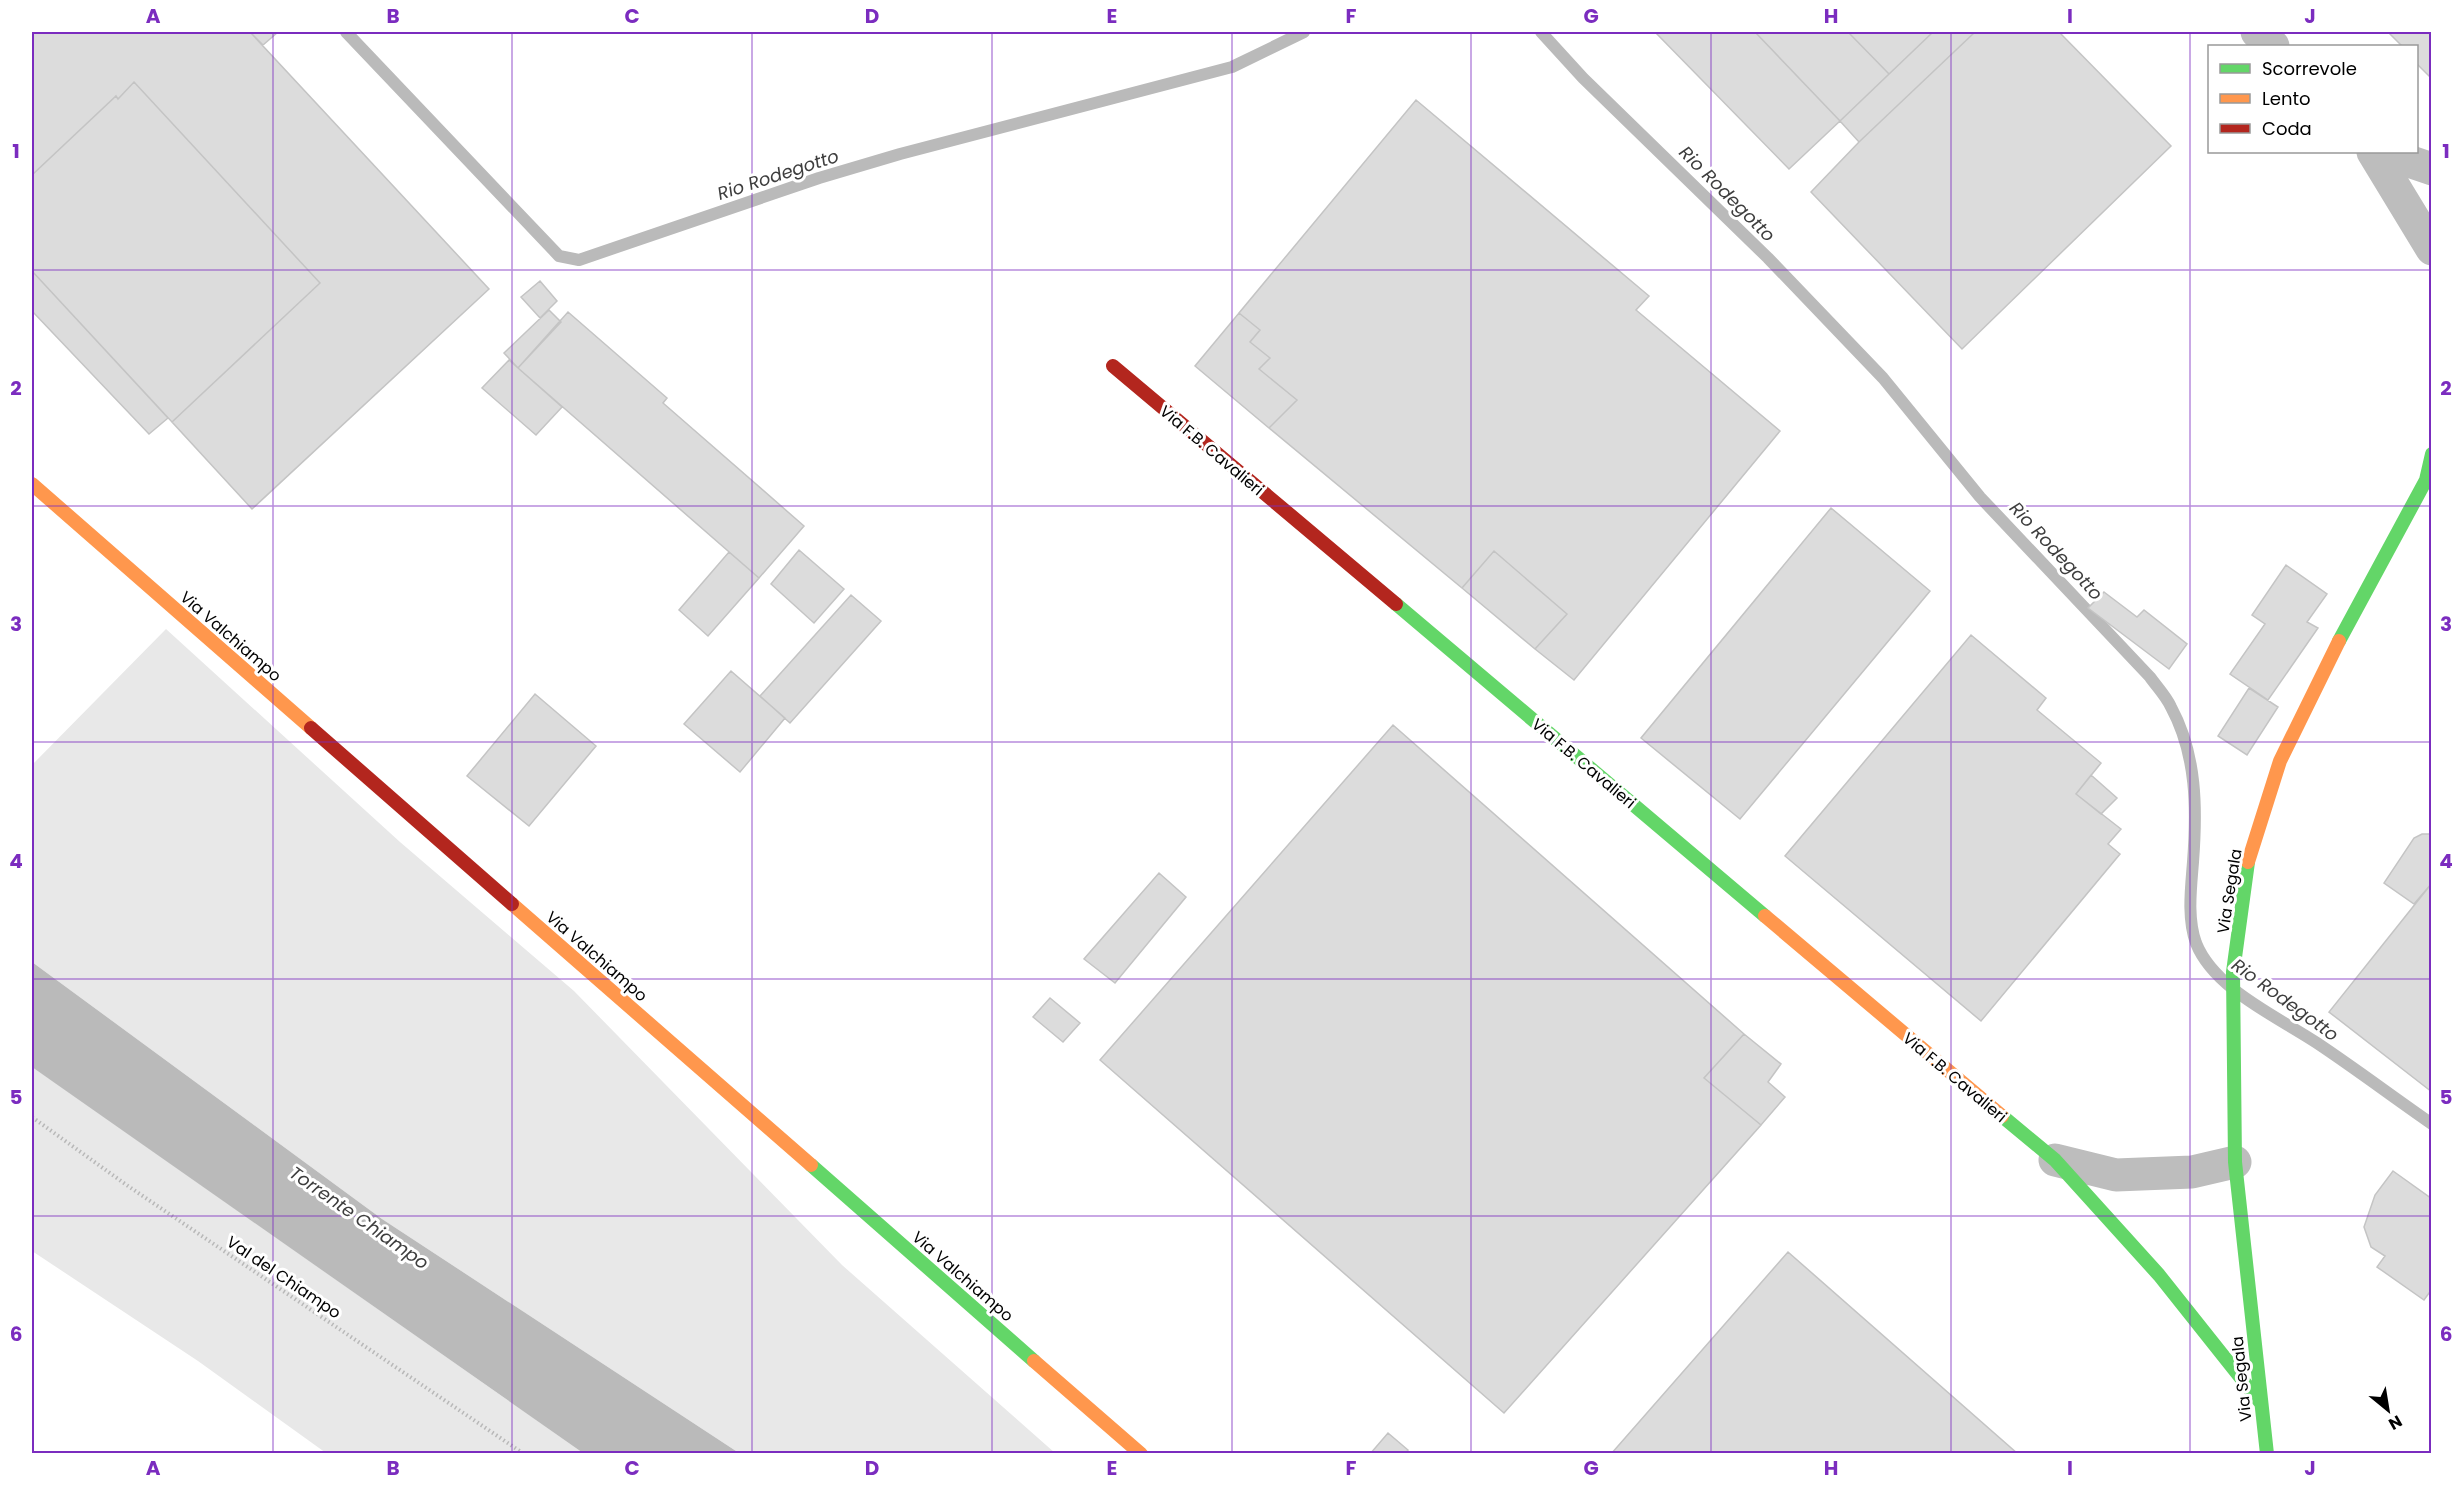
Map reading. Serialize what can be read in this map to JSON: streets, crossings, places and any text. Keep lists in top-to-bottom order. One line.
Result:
{"streets":{"street":["Via F.B. Cavalieri","Via Valchiampo","Via Segala"],"path":["Val del Chiampo"]},"crossings":[["Via F.B. Cavalieri","Via Segala"]],"water":["Rio Rodegotto","Torrente Chiampo"],"legend":["Scorrevole","Lento","Coda"],"north":"bottom right","grid":{"columns":["A","B","C","D","E","F","G","H","I","J"],"rows":["1","2","3","4","5","6"]}}
